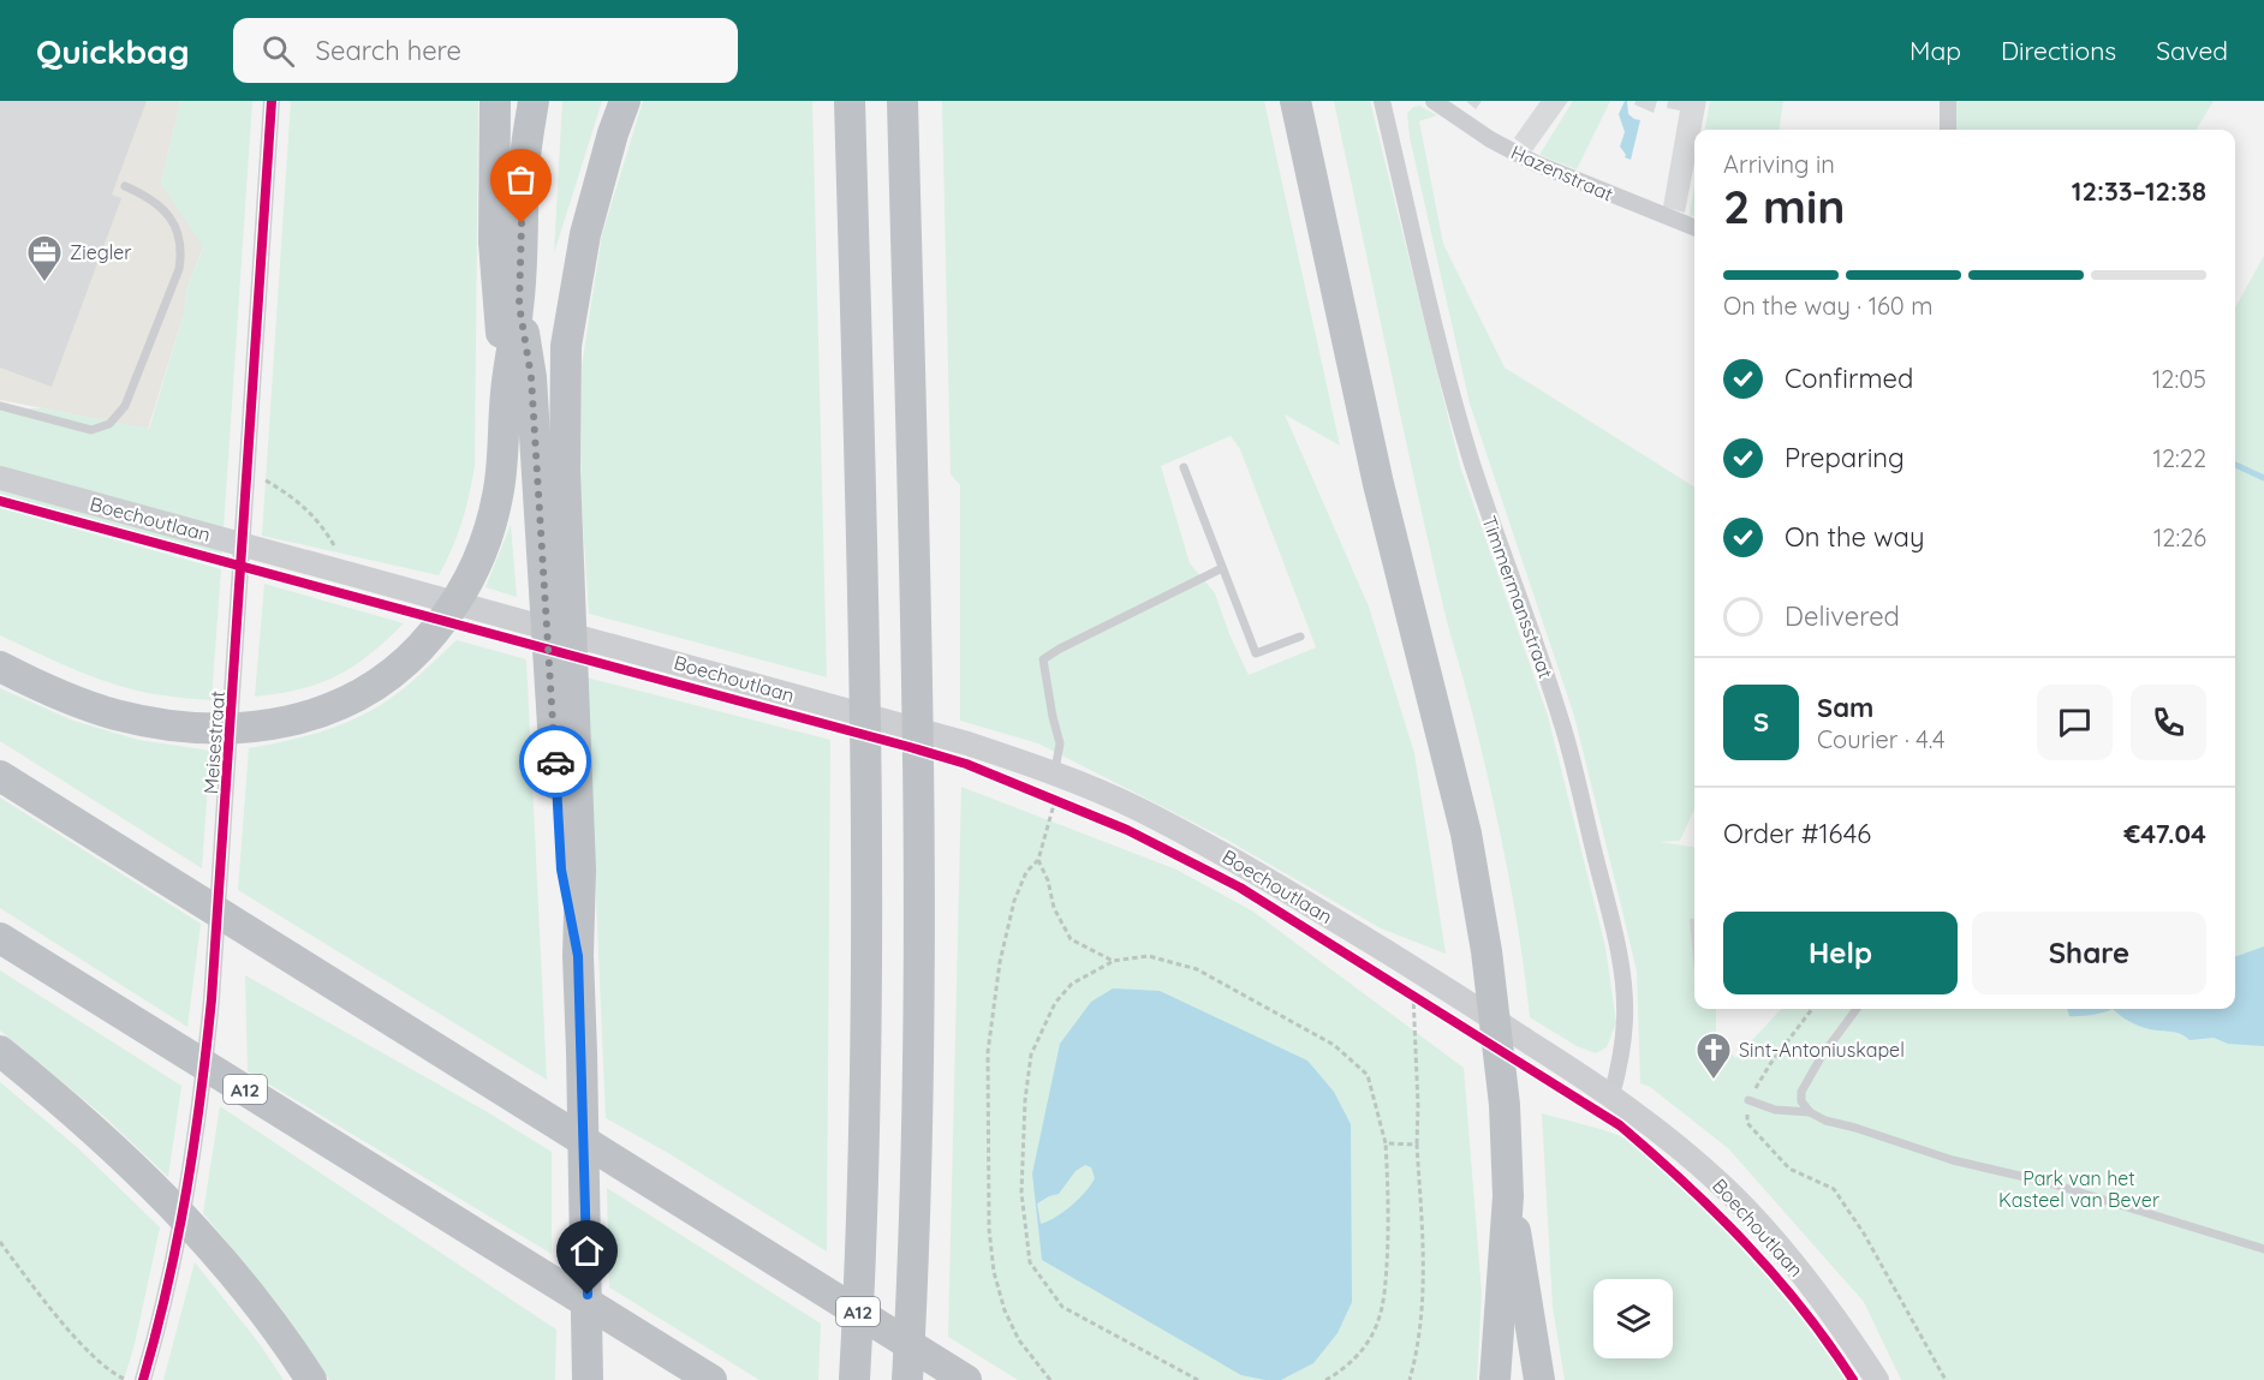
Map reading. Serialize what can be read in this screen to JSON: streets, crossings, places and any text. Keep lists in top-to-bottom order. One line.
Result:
{"streets":{"highway":["A12"],"main road":["Boechoutlaan"],"street":["Hazenstraat","Timmermansstraat","Meisestraat"]},"crossings":[["Boechoutlaan","Timmermansstraat"]],"parks":["Park van het Kasteel van Bever"],"places":{"office":["Ziegler"],"church":["Sint-Antoniuskapel"]},"page":{"header":"Quickbag","search":"Search here","nav":["Map","Directions","Saved"],"heading":["2 min","Arriving in","12:33–12:38"],"panel":["Sam","Courier · 4.4","Order #1646","€47.04"],"bar":"On the way · 160 m","list":[["Confirmed","12:05"],["Preparing","12:22"],["On the way","12:26"],"Delivered"],"round":"S","buttons":["Help","Share"]}}
